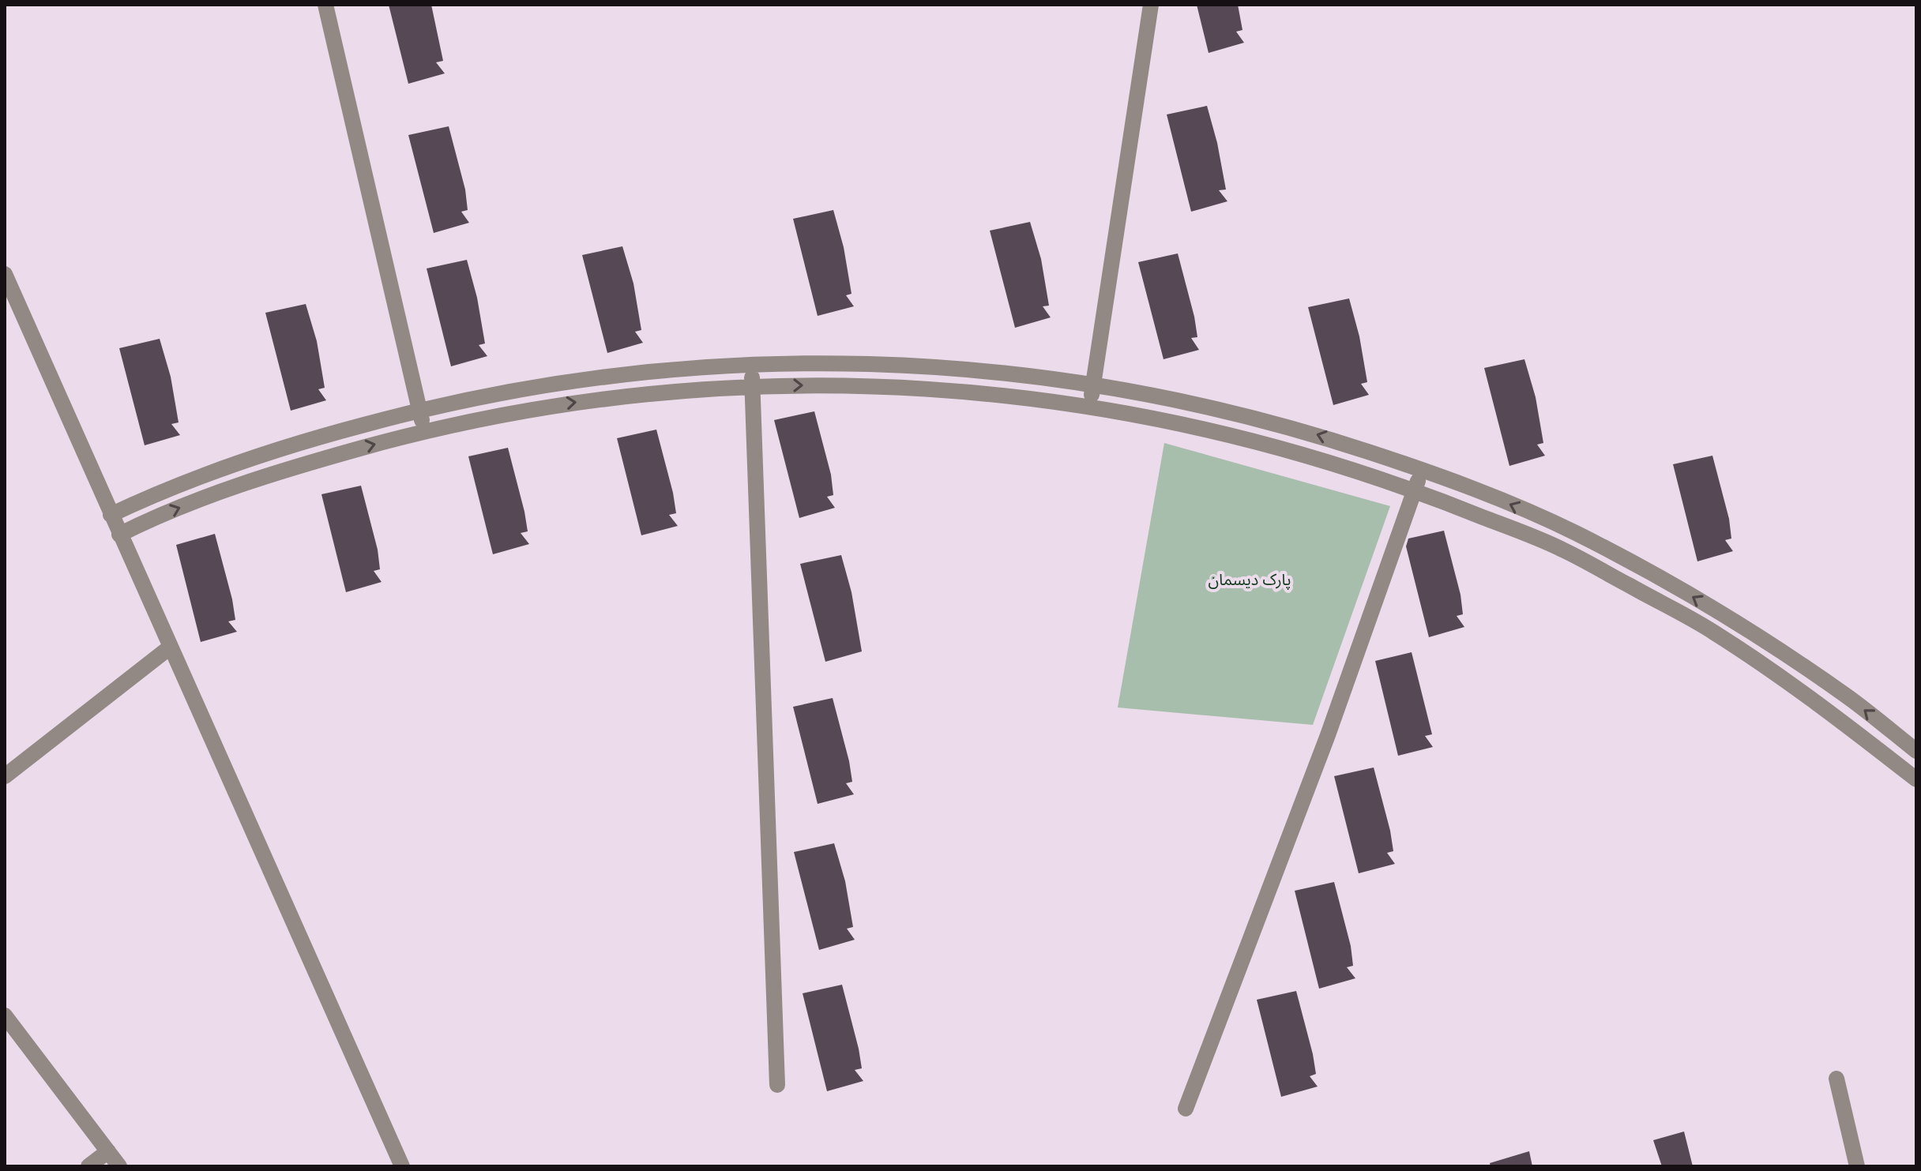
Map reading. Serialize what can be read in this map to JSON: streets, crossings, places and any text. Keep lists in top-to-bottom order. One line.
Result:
{"parks":["پارک دیسمان"]}
